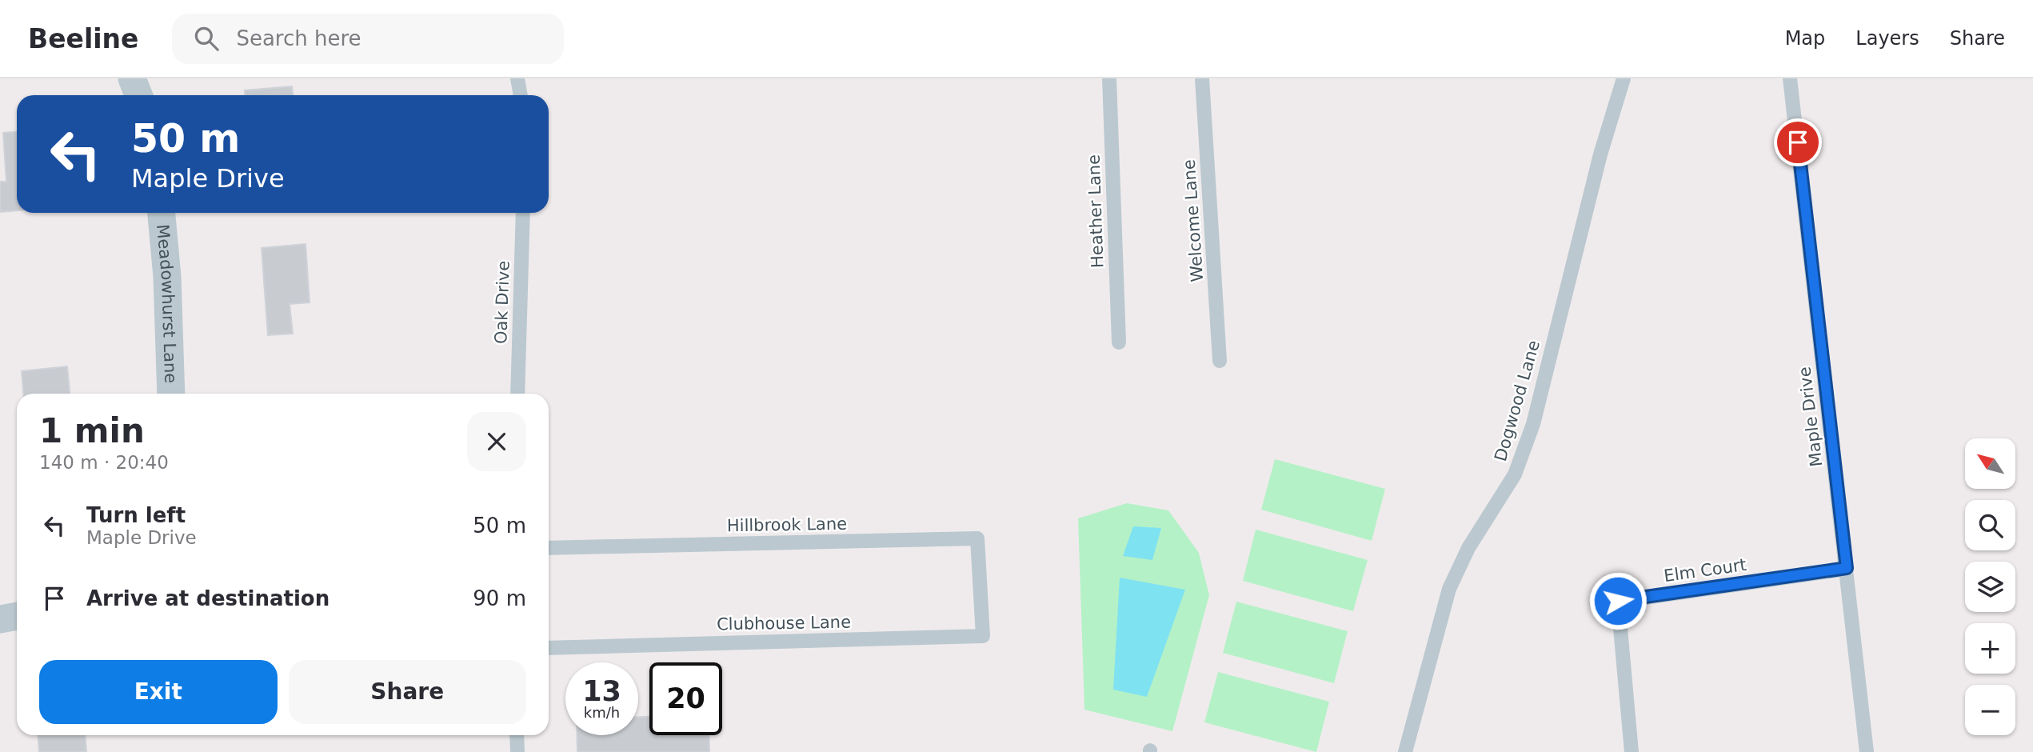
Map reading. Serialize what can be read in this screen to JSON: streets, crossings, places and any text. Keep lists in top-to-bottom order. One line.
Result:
{"streets":{"street":["Meadowhurst Lane"],"lane":["Heather Lane","Welcome Lane","Oak Drive","Dogwood Lane","Maple Drive","Hillbrook Lane","Elm Court","Clubhouse Lane"]},"crossings":[["Maple Drive","Elm Court"],["Hillbrook Lane","Clubhouse Lane"]],"north":"top left","page":{"header":"Beeline","search":"Search here","nav":["Map","Layers","Share"],"turn":["50 m","Maple Drive"],"heading":["1 min","140 m · 20:40"],"map_buttons":["+","−"],"list":[{"name":"Turn left","note":"Maple Drive","value":"50 m"},{"name":"Arrive at destination","value":"90 m"}],"buttons":["Exit","Share"],"speed":"13 km/h","limit":"20"}}
